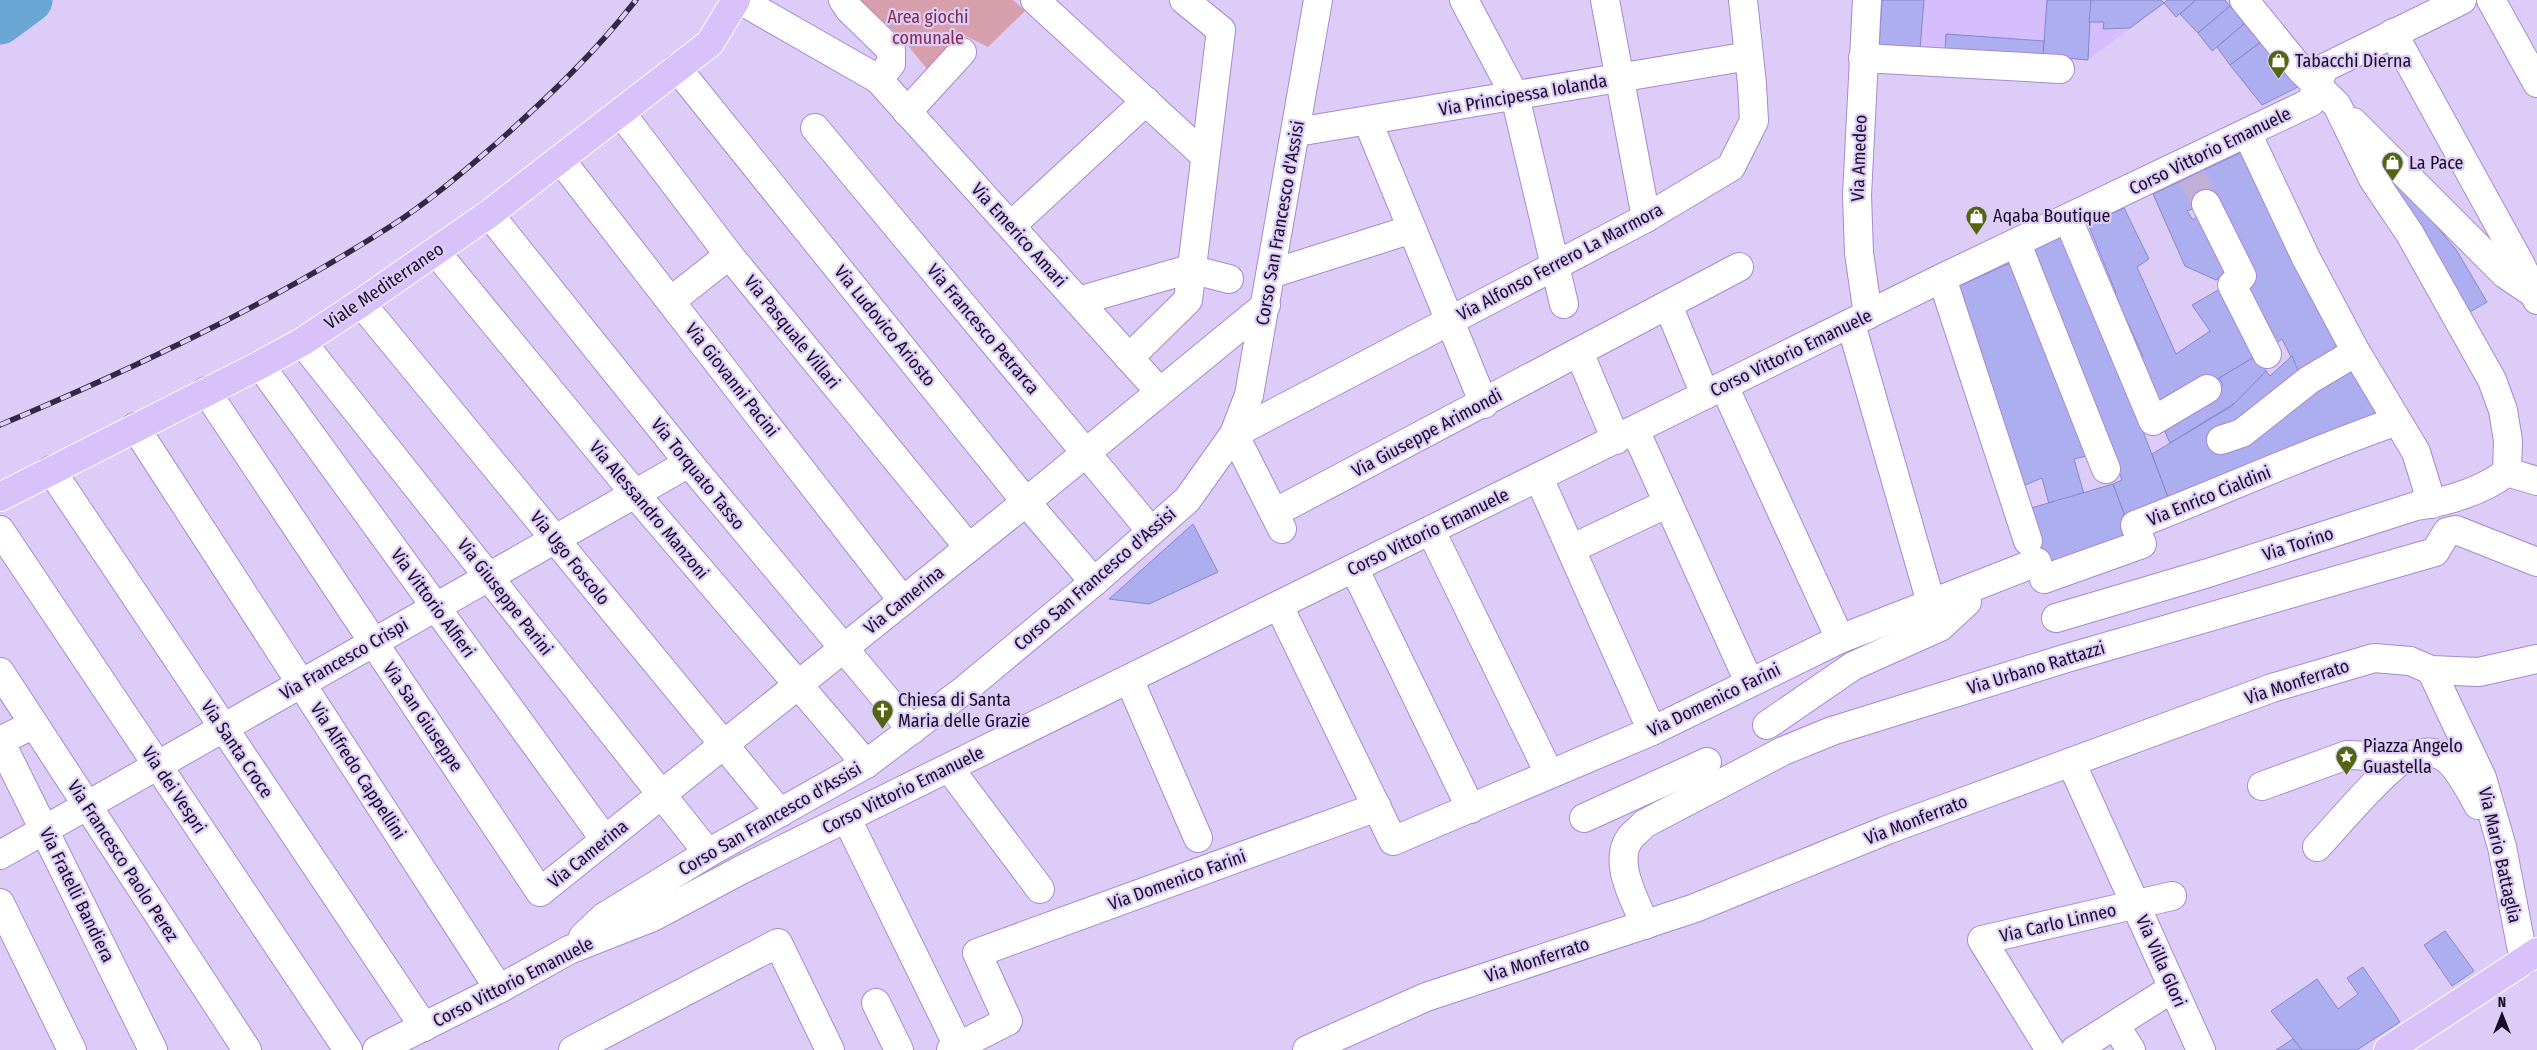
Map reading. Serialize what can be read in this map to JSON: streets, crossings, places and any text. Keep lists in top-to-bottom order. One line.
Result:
{"streets":{"main road":["Viale Mediterraneo"],"street":["Via Principessa Iolanda","Corso Vittorio Emanuele","Via Amedeo","Corso San Francesco d'Assisi","Via Emerico Amari","Via Alfonso Ferrero La Marmora","Via Ludovico Ariosto","Via Francesco Petrarca","Via Pasquale Villari","Via Giovanni Pacini","Via Giuseppe Arimondi","Via Torquato Tasso","Via Enrico Cialdini","Via Alessandro Manzoni","Via Torino","Via Ugo Foscolo","Via Giuseppe Parini","Via Camerina","Via Vittorio Alfieri","Via Francesco Crispi","Via Urbano Rattazzi","Via Monferrato","Via Domenico Farini","Via San Giuseppe","Via Santa Croce","Via Alfredo Cappellini","Via dei Vespri","Via Mario Battaglia","Via Francesco Paolo Perez","Via Fratelli Bandiera","Via Carlo Linneo","Via Villa Glori"]},"crossings":[["Via Principessa Iolanda","Corso San Francesco d'Assisi"],["Via Principessa Iolanda","Via Alfonso Ferrero La Marmora"],["Corso Vittorio Emanuele","Via Amedeo"],["Corso Vittorio Emanuele","Corso San Francesco d'Assisi"],["Corso Vittorio Emanuele","Via Santa Croce"],["Corso Vittorio Emanuele","Via Alfredo Cappellini"],["Via Amedeo","Via Domenico Farini"],["Corso San Francesco d'Assisi","Via Alfonso Ferrero La Marmora"],["Corso San Francesco d'Assisi","Via Ludovico Ariosto"],["Corso San Francesco d'Assisi","Via Francesco Petrarca"],["Corso San Francesco d'Assisi","Via Giuseppe Arimondi"],["Corso San Francesco d'Assisi","Via Torquato Tasso"],["Corso San Francesco d'Assisi","Via Alessandro Manzoni"],["Corso San Francesco d'Assisi","Via Ugo Foscolo"],["Corso San Francesco d'Assisi","Via Giuseppe Parini"],["Corso San Francesco d'Assisi","Via Camerina"],["Via Emerico Amari","Viale Mediterraneo"],["Via Emerico Amari","Via Camerina"],["Via Alfonso Ferrero La Marmora","Via Giuseppe Arimondi"],["Viale Mediterraneo","Via Ludovico Ariosto"],["Viale Mediterraneo","Via Pasquale Villari"],["Viale Mediterraneo","Via Giovanni Pacini"],["Viale Mediterraneo","Via Torquato Tasso"],["Viale Mediterraneo","Via Alessandro Manzoni"],["Viale Mediterraneo","Via Ugo Foscolo"],["Viale Mediterraneo","Via Giuseppe Parini"],["Viale Mediterraneo","Via Vittorio Alfieri"],["Viale Mediterraneo","Via San Giuseppe"],["Viale Mediterraneo","Via Santa Croce"],["Viale Mediterraneo","Via Alfredo Cappellini"],["Via Ludovico Ariosto","Via Camerina"],["Via Francesco Petrarca","Via Camerina"],["Via Pasquale Villari","Via Camerina"],["Via Giovanni Pacini","Via Camerina"],["Via Torquato Tasso","Via Camerina"],["Via Torquato Tasso","Via Francesco Crispi"],["Via Enrico Cialdini","Via Domenico Farini"],["Via Alessandro Manzoni","Via Camerina"],["Via Alessandro Manzoni","Via Francesco Crispi"],["Via Ugo Foscolo","Via Camerina"],["Via Ugo Foscolo","Via Francesco Crispi"],["Via Giuseppe Parini","Via Camerina"],["Via Giuseppe Parini","Via Francesco Crispi"],["Via Camerina","Via Vittorio Alfieri"],["Via Camerina","Via San Giuseppe"],["Via Vittorio Alfieri","Via Francesco Crispi"],["Via Francesco Crispi","Via San Giuseppe"],["Via Francesco Crispi","Via Santa Croce"],["Via Francesco Crispi","Via Alfredo Cappellini"],["Via Francesco Crispi","Via dei Vespri"],["Via Francesco Crispi","Via Francesco Paolo Perez"],["Via Francesco Crispi","Via Fratelli Bandiera"],["Via Urbano Rattazzi","Via Monferrato"],["Via Monferrato","Via Mario Battaglia"],["Via Monferrato","Via Villa Glori"],["Via Carlo Linneo","Via Villa Glori"]],"parks":["Area giochi comunale"],"places":{"shop":["Tabacchi Dierna","La Pace","Aqaba Boutique"],"church":["Chiesa di Santa Maria delle Grazie"],"place":["Piazza Angelo Guastella"]},"north":"top"}
